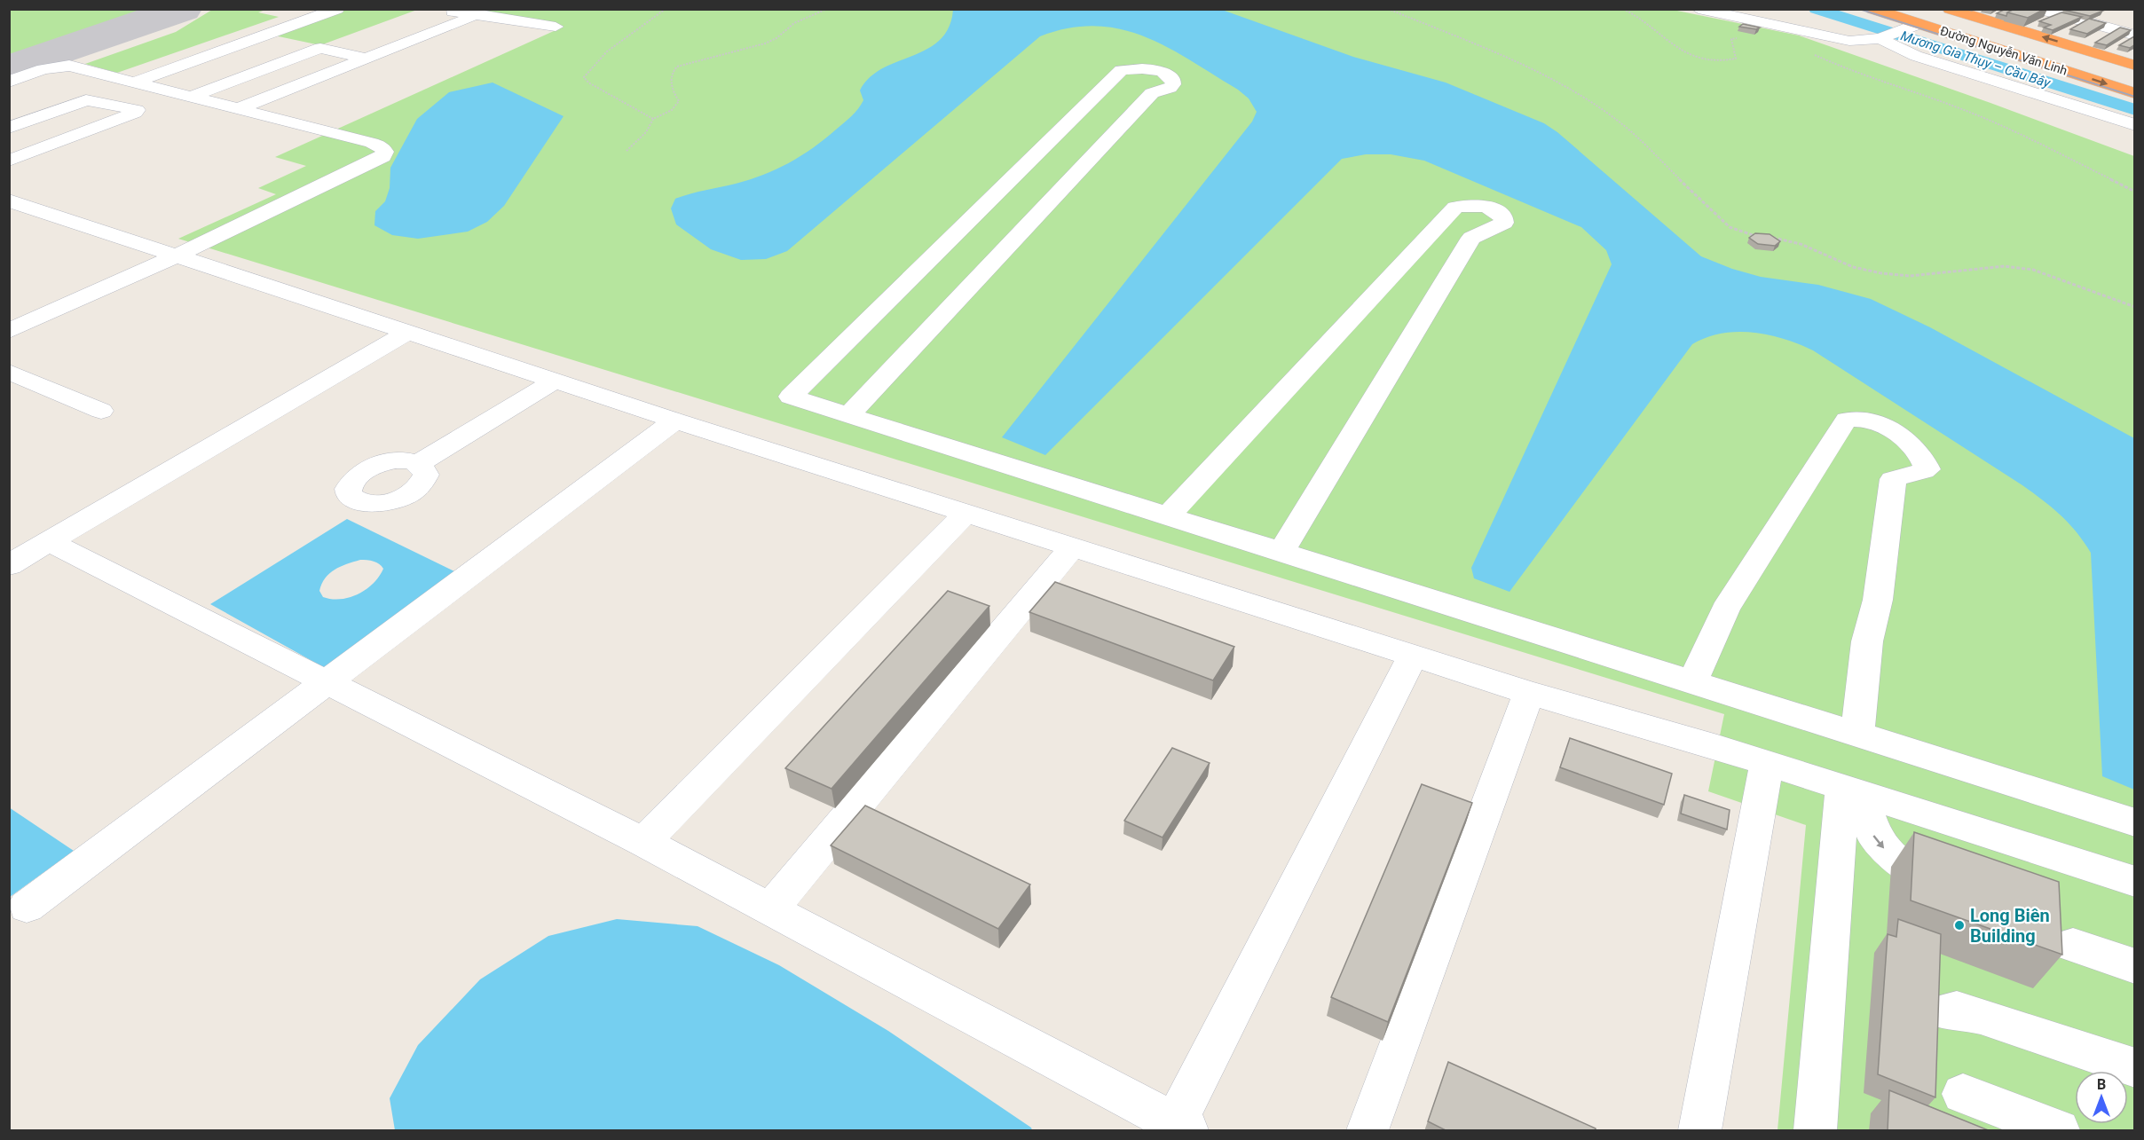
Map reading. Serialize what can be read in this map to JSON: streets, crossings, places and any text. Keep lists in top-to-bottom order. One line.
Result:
{"streets":{"highway":["Đường Nguyễn Văn Linh"]},"water":["Mương Gia Thụy – Cầu Bây"],"places":["Long Biên Building"],"north":"top"}
